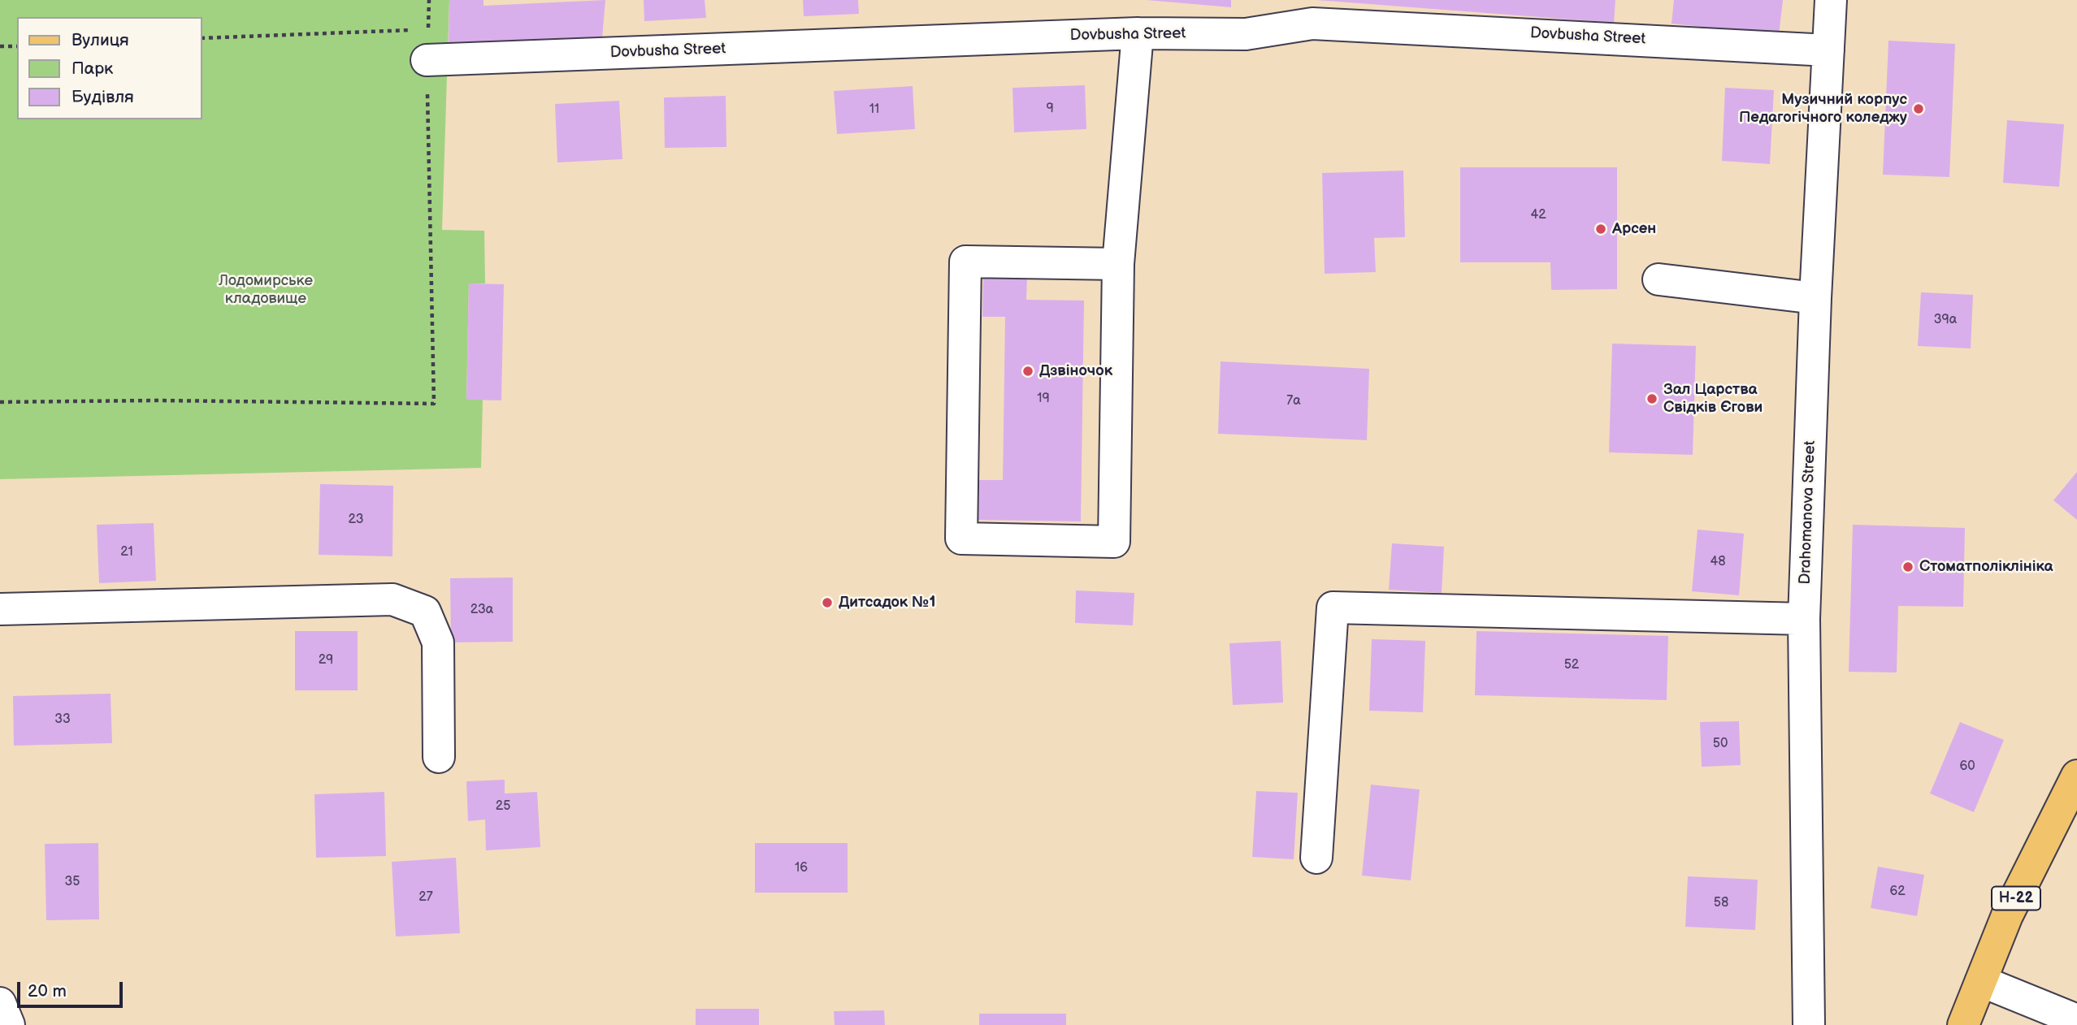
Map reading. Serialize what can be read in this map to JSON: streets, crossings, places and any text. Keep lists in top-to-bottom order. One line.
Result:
{"streets":{"main road":["Н-22"],"street":["Dovbusha Street","Drahomanova Street"]},"crossings":[["Dovbusha Street","Drahomanova Street"]],"parks":["Лодомирське кладовище"],"places":["Музичний корпус Педагогічного коледжу","Арсен","Дзвіночок","Зал Царства Свідків Єгови","Стоматполіклініка","Дитсадок №1"],"house_numbers":["9","11","42","39а","19","7а","23","21","48","23а","29","52","33","50","60","25","16","35","62","27","58"],"legend":["Вулиця","Парк","Будівля"],"scale_bar":"20 m"}
